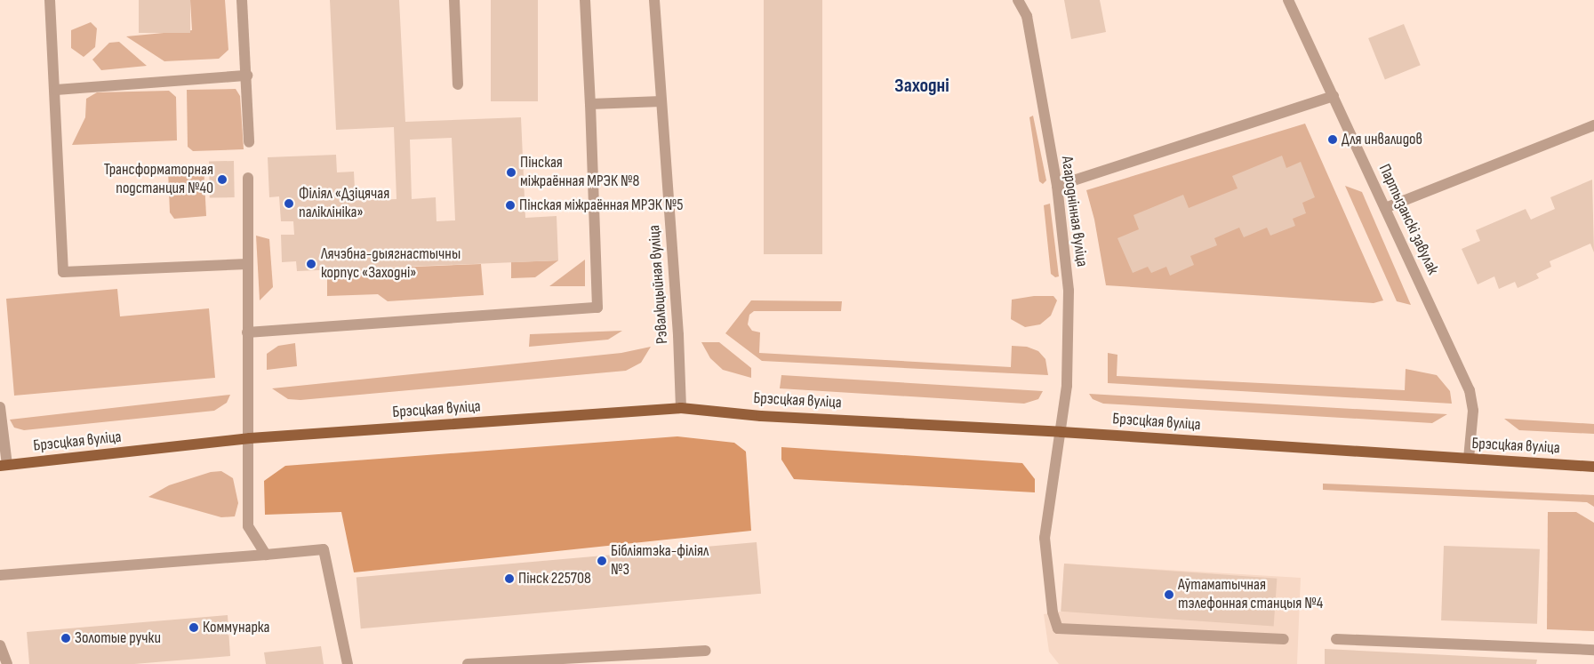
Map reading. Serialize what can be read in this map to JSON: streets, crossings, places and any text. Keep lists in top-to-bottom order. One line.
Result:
{"streets":{"main road":["Брэсцкая вуліца"],"street":["Агароднінная вуліца","Партызанскі завулак","Рэвалюцыйная вуліца"]},"crossings":[["Агароднінная вуліца","Брэсцкая вуліца"],["Партызанскі завулак","Брэсцкая вуліца"],["Рэвалюцыйная вуліца","Брэсцкая вуліца"]],"districts":["Заходні"],"places":["Для инвалидов","Пінская міжраённая МРЭК №8","Трансформаторная подстанция №40","Філіял «Дзіцячая паліклініка»","Пінская міжраённая МРЭК №5","Лячэбна-дыягнастычны корпус «Заходні»","Бібліятэка-філіял №3","Пінск 225708","Аўтаматычная тэлефонная станцыя №4","Коммунарка","Золотые ручки"]}
